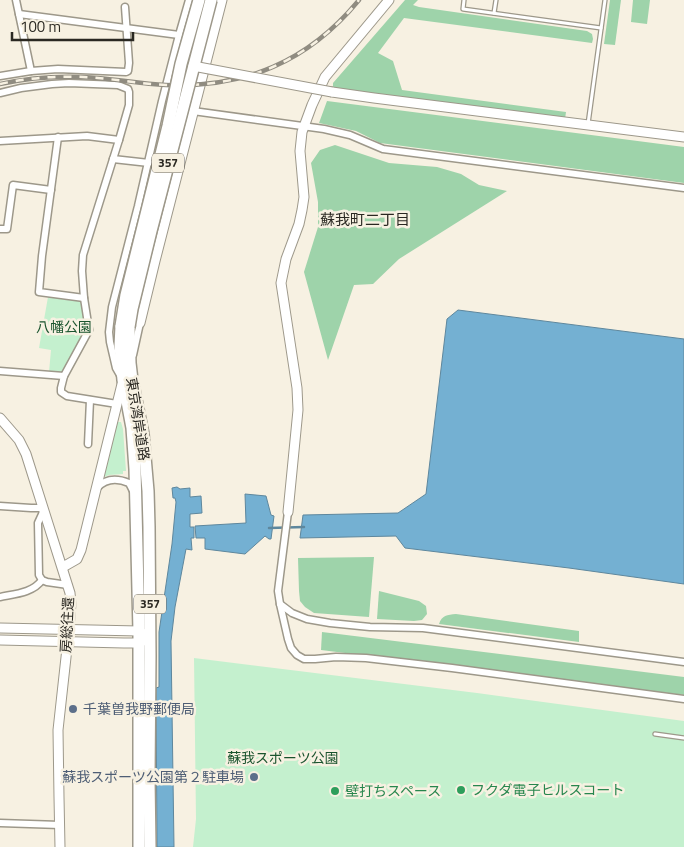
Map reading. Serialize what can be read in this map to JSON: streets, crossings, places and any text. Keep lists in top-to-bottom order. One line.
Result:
{"streets":{"highway":["357","東京湾岸道路"],"street":["房総往還"]},"districts":["蘇我町二丁目"],"parks":["八幡公園","蘇我スポーツ公園"],"places":["千葉曽我野郵便局","蘇我スポーツ公園第２駐車場","フクダ電子ヒルスコート","壁打ちスペース"],"scale_bar":"100 m"}
